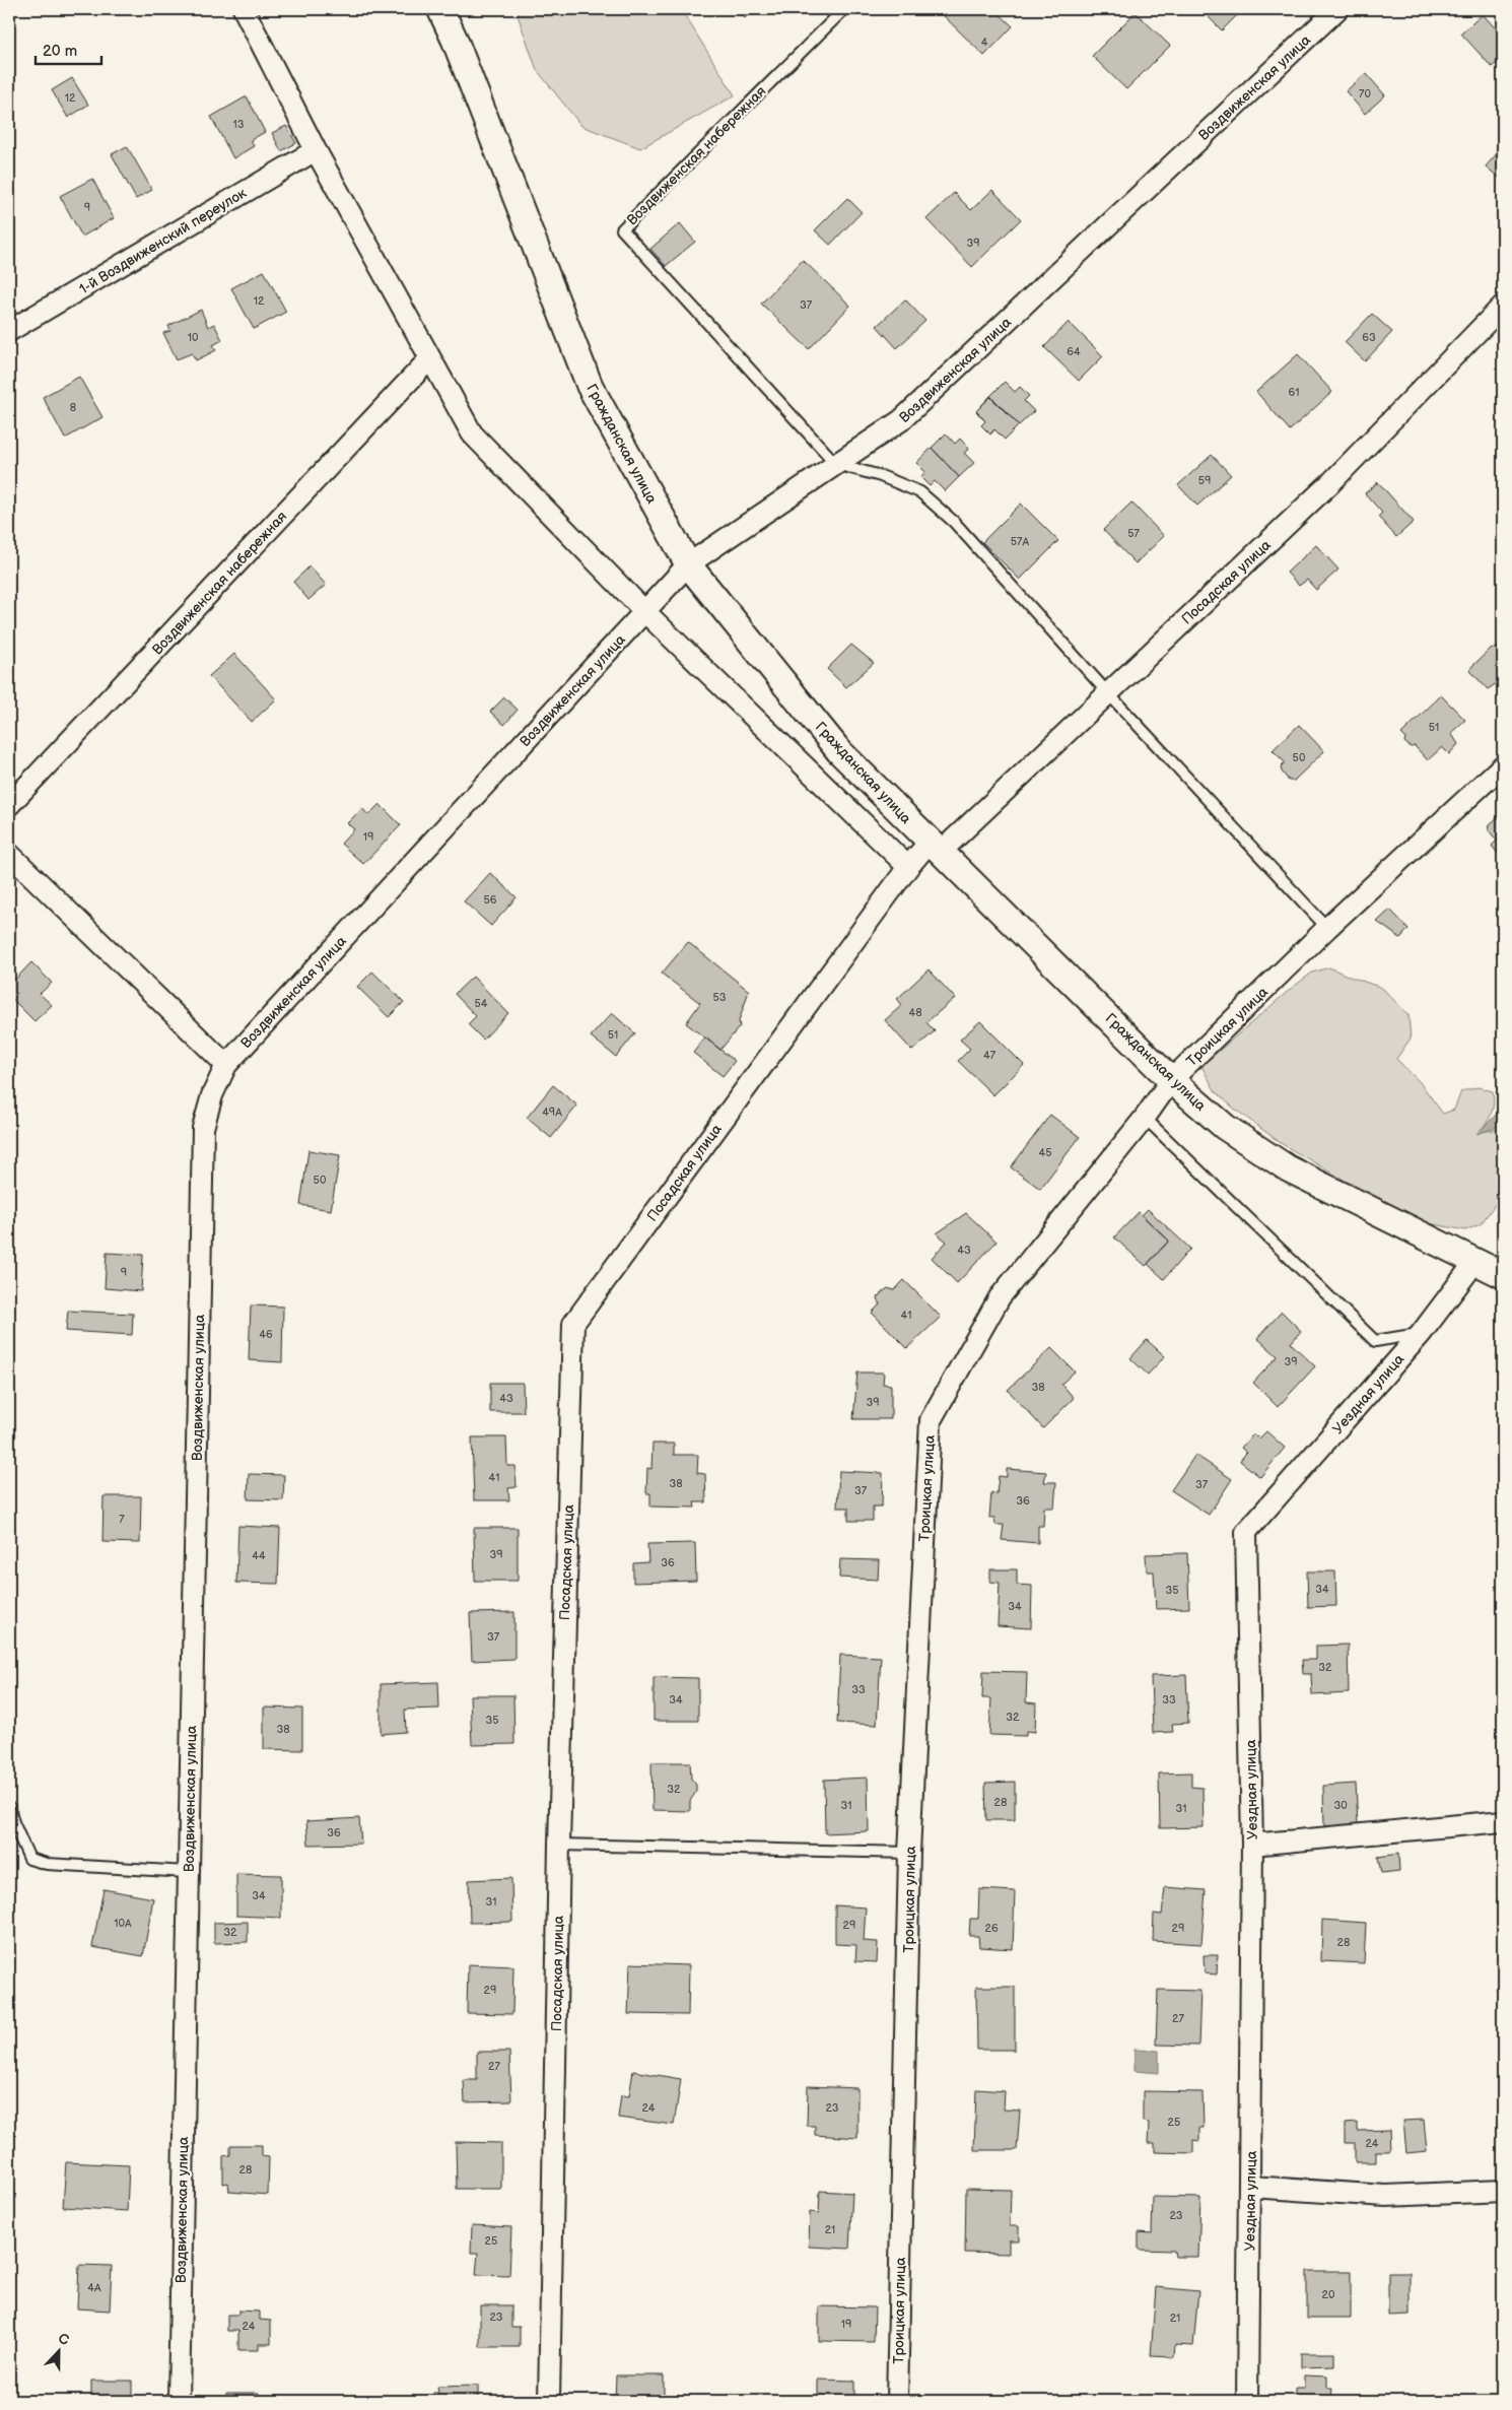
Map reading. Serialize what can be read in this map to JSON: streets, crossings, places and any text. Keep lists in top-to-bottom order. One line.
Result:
{"streets":{"street":["Воздвиженская улица","Воздвиженская набережная","1-й Воздвиженский переулок","Гражданская улица","Посадская улица","Троицкая улица","Уездная улица"]},"crossings":[["Воздвиженская улица","Воздвиженская набережная"],["Воздвиженская улица","Гражданская улица"],["Гражданская улица","Посадская улица"],["Гражданская улица","Троицкая улица"],["Гражданская улица","Уездная улица"]],"house_numbers":["4","70","12","13","9","39","12","37","10","63","64","61","8","59","57","57А","51","50","19","56","53","54","48","51","47","49А","45","50","43","9","41","46","39","38","43","39","41","38","37","37","36","7","39","44","36","34","35","34","37","32","33","34","33","32","35","38","32","28","31","30","31","36","34","31","10А","29","26","29","32","28","29","27","27","24","23","25","24","28","23","21","25","4А","20","23","21","19","24"],"scale_bar":"20 m","north":"top"}
